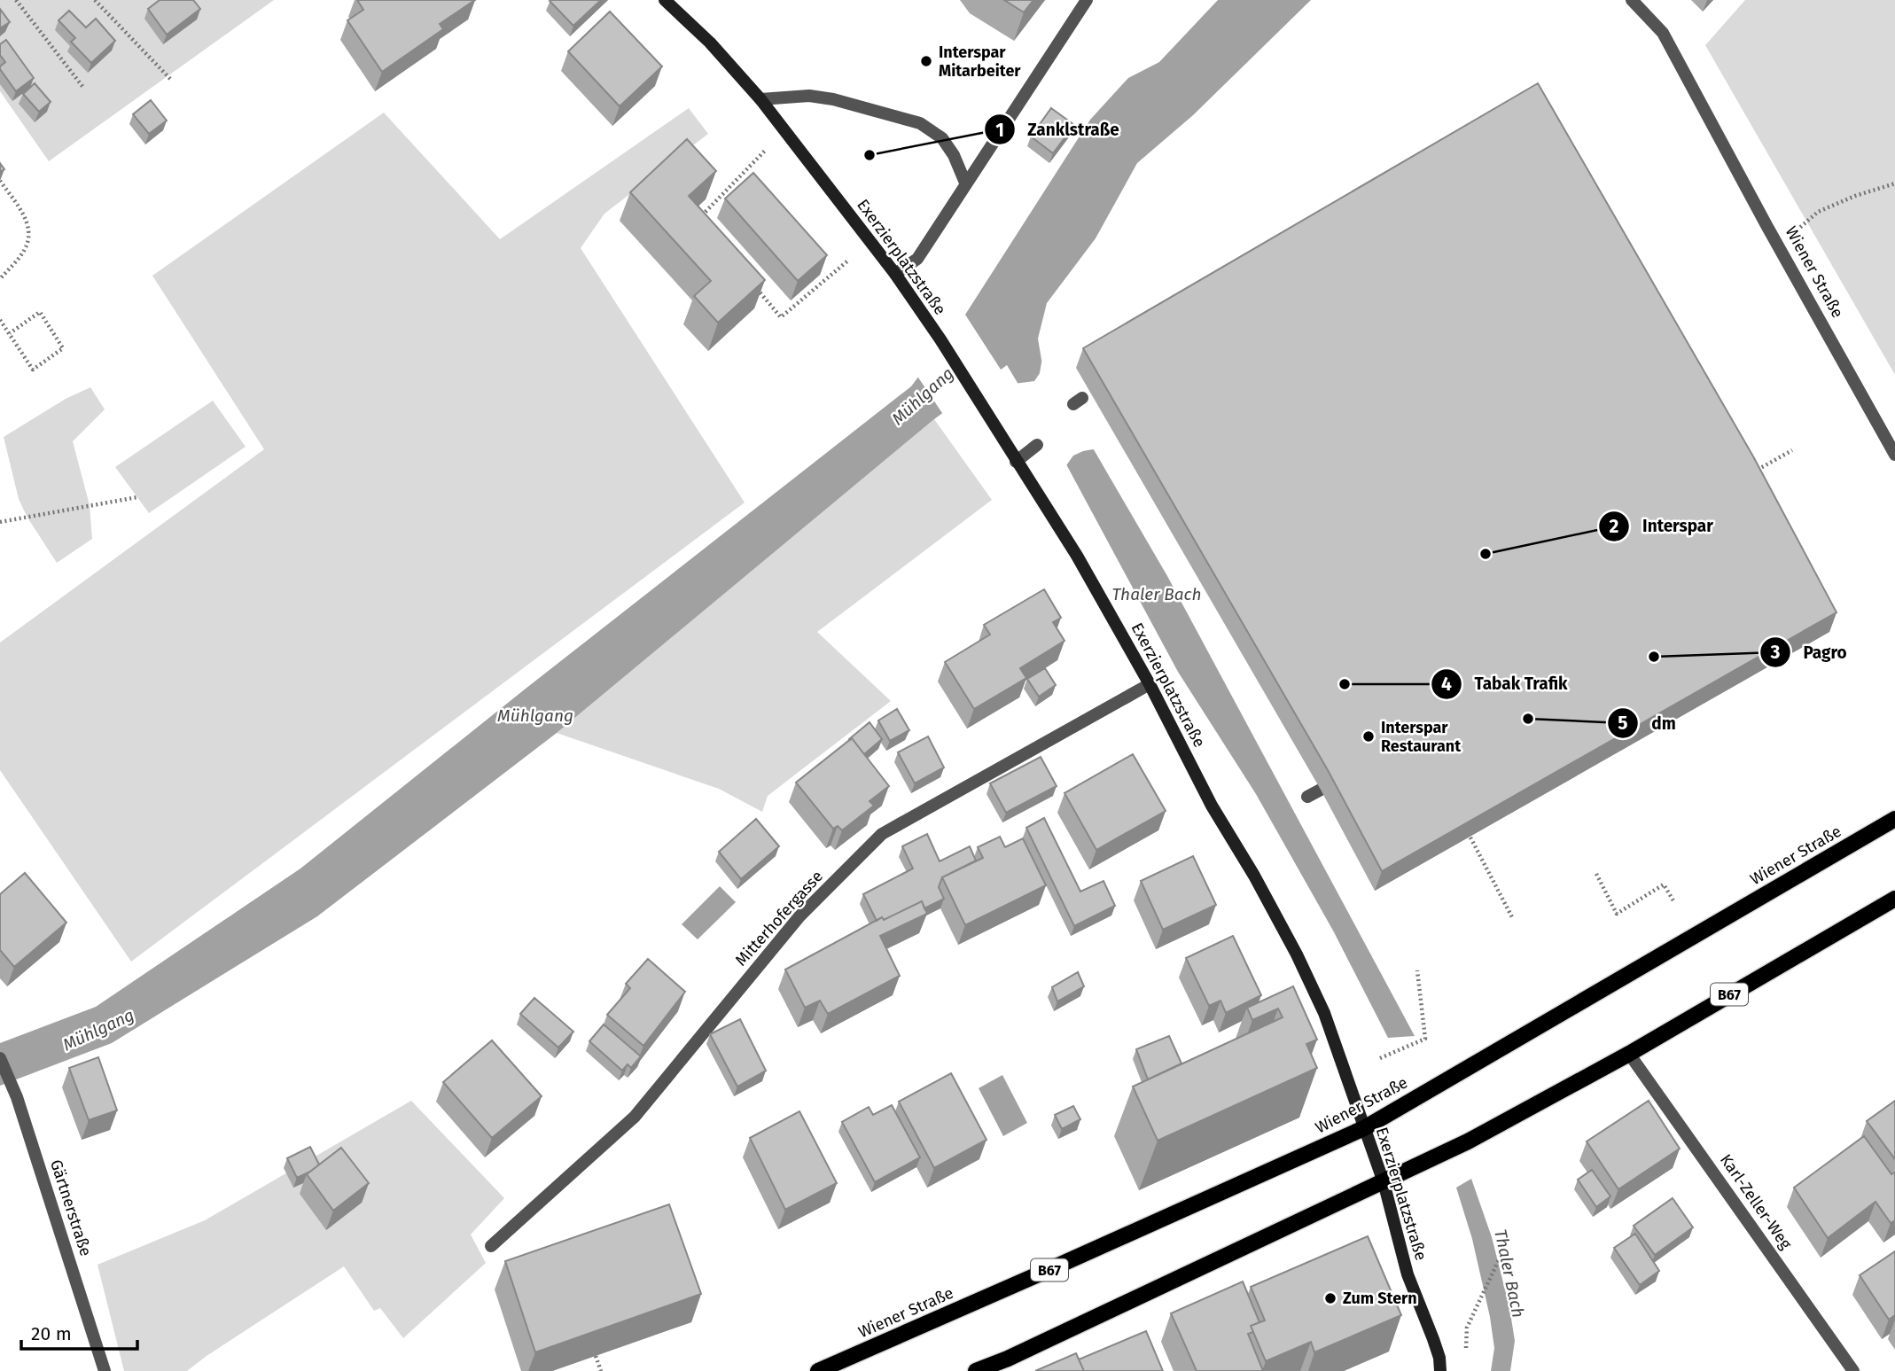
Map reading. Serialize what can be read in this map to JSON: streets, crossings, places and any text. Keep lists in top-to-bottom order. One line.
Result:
{"streets":{"main road":["Wiener Straße","B67"],"street":["Exerzierplatzstraße","Mitterhofergasse","Karl-Zeller-Weg","Gärtnerstraße"]},"crossings":[["Exerzierplatzstraße","Wiener Straße"],["Exerzierplatzstraße","Mitterhofergasse"],["Exerzierplatzstraße","B67"],["B67","Karl-Zeller-Weg"]],"water":["Mühlgang","Thaler Bach"],"places":["Interspar Mitarbeiter","Zanklstraße","Interspar","Pagro","Tabak Trafik","dm","Interspar Restaurant","Zum Stern"],"scale_bar":"20 m"}
